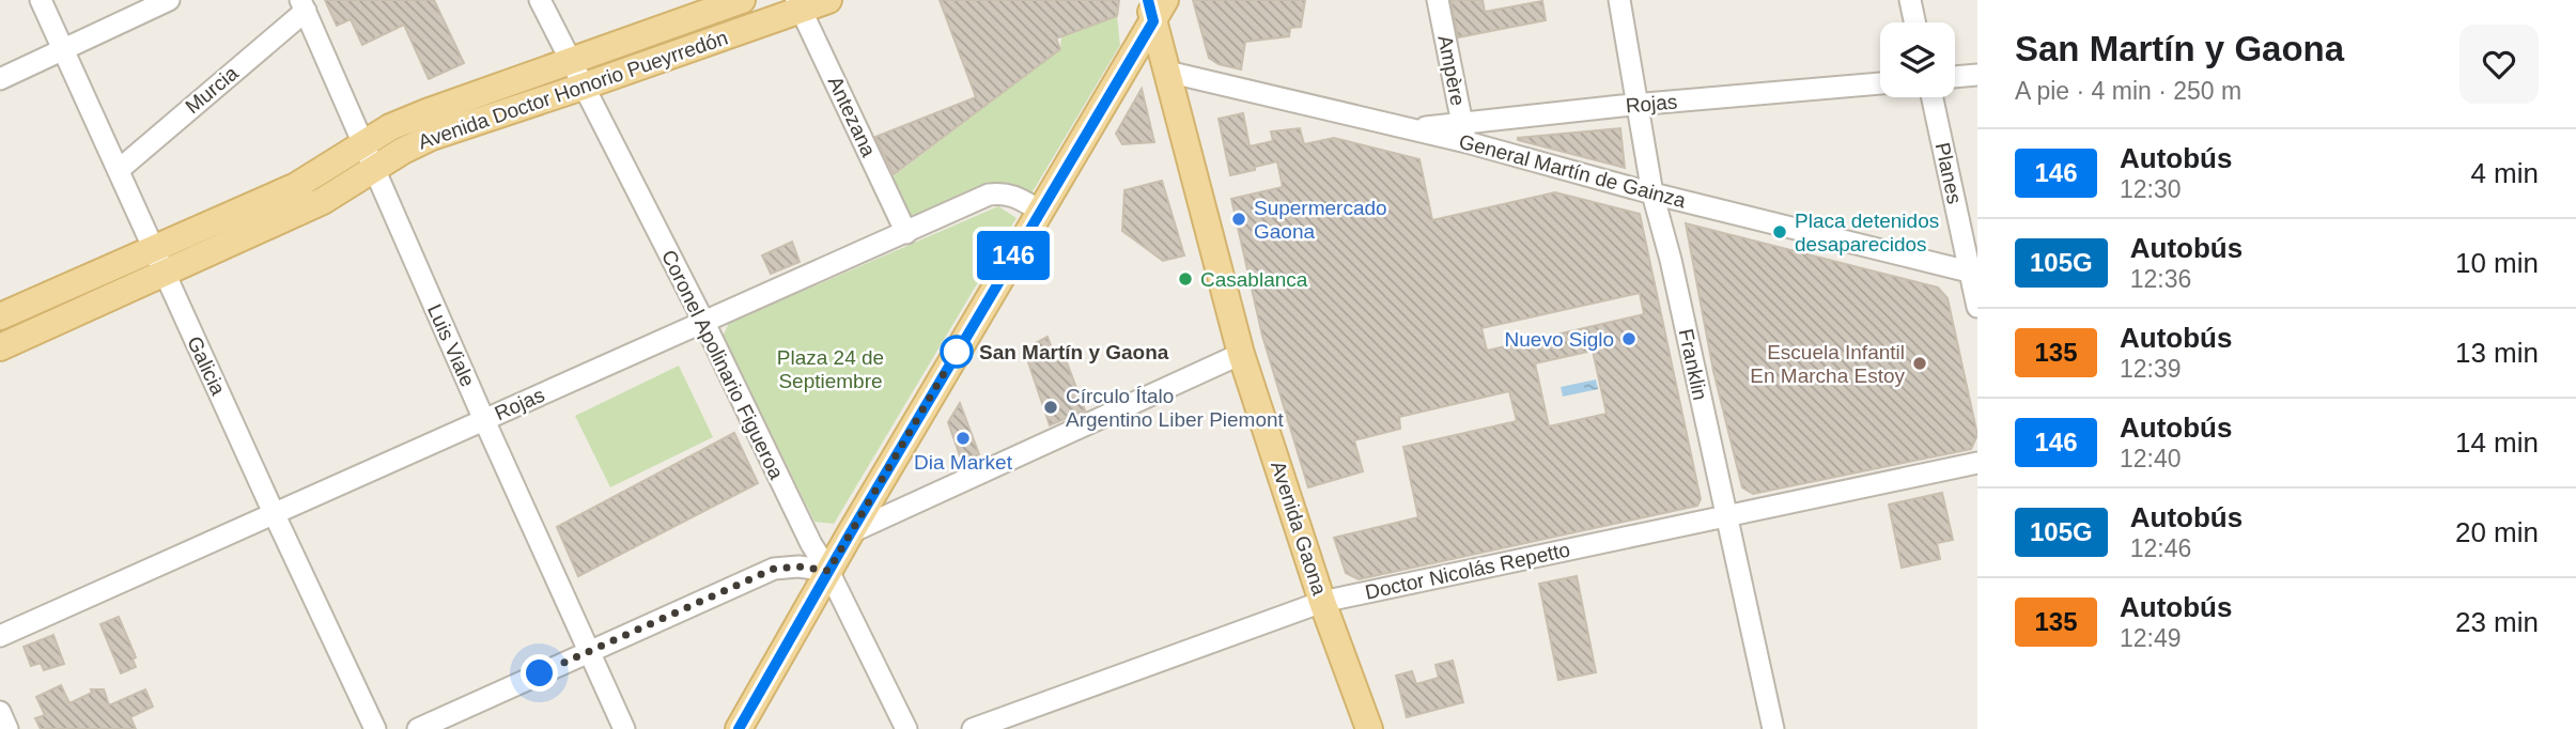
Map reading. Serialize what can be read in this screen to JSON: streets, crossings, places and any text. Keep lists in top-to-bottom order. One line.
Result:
{"streets":{"main road":["Avenida Doctor Honorio Pueyrredón","Avenida Gaona"],"street":["Ampère","Murcia","Rojas","Antezana","General Martín de Gainza","Planes","Luis Viale","Coronel Apolinario Figueroa","Franklin","Galicia","Doctor Nicolás Repetto"]},"crossings":[["Ampère","Rojas"],["Ampère","General Martín de Gainza"],["Murcia","Luis Viale"],["Murcia","Galicia"],["Avenida Doctor Honorio Pueyrredón","Antezana"],["Avenida Doctor Honorio Pueyrredón","Luis Viale"],["Avenida Doctor Honorio Pueyrredón","Coronel Apolinario Figueroa"],["Avenida Doctor Honorio Pueyrredón","Galicia"],["Rojas","Antezana"],["Rojas","General Martín de Gainza"],["Rojas","Luis Viale"],["Rojas","Coronel Apolinario Figueroa"],["Rojas","Franklin"],["Rojas","Galicia"],["Rojas","Avenida Gaona"],["General Martín de Gainza","Planes"],["General Martín de Gainza","Franklin"],["Franklin","Doctor Nicolás Repetto"],["Avenida Gaona","Doctor Nicolás Repetto"]],"parks":["Plaza 24 de Septiembre"],"places":["Supermercado Gaona","Placa detenidos desaparecidos","Casablanca","Nuevo Siglo","San Martín y Gaona","Escuela Infantil En Marcha Estoy","Círculo Ítalo Argentino Liber Piemont","Dia Market"],"lines":["bus line 146"],"page":{"on_map":"146","heading":["San Martín y Gaona","A pie · 4 min · 250 m"],"list":[{"mark":"146","name":"Autobús","note":"12:30","value":"4 min"},{"mark":"105G","name":"Autobús","note":"12:36","value":"10 min"},{"mark":"135","name":"Autobús","note":"12:39","value":"13 min"},{"mark":"146","name":"Autobús","note":"12:40","value":"14 min"},{"mark":"105G","name":"Autobús","note":"12:46","value":"20 min"},{"mark":"135","name":"Autobús","note":"12:49","value":"23 min"}]}}
